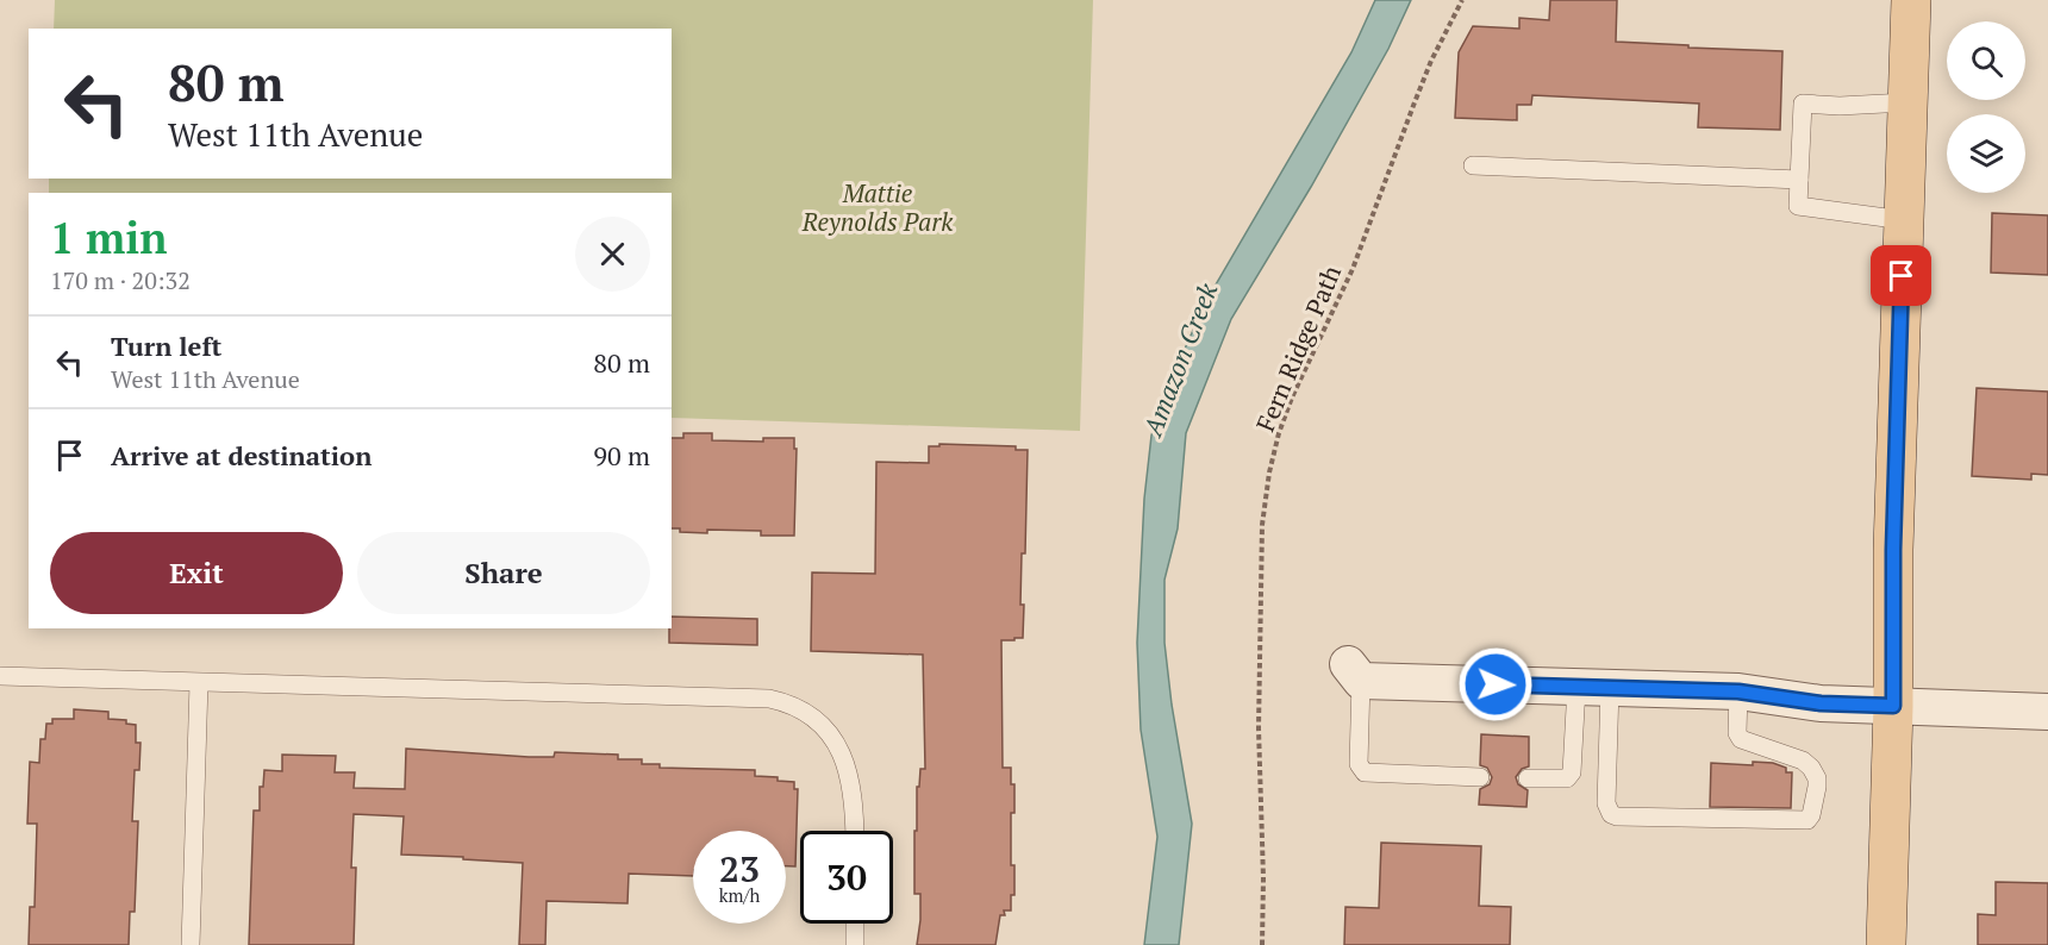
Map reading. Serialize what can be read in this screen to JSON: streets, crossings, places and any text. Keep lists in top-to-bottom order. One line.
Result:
{"streets":{"path":["Fern Ridge Path"]},"water":["Amazon Creek"],"parks":["Mattie Reynolds Park"],"page":{"turn":["80 m","West 11th Avenue"],"heading":["1 min","170 m · 20:32"],"list":[{"name":"Turn left","note":"West 11th Avenue","value":"80 m"},{"name":"Arrive at destination","value":"90 m"}],"buttons":["Exit","Share"],"speed":"23 km/h","limit":"30"}}
